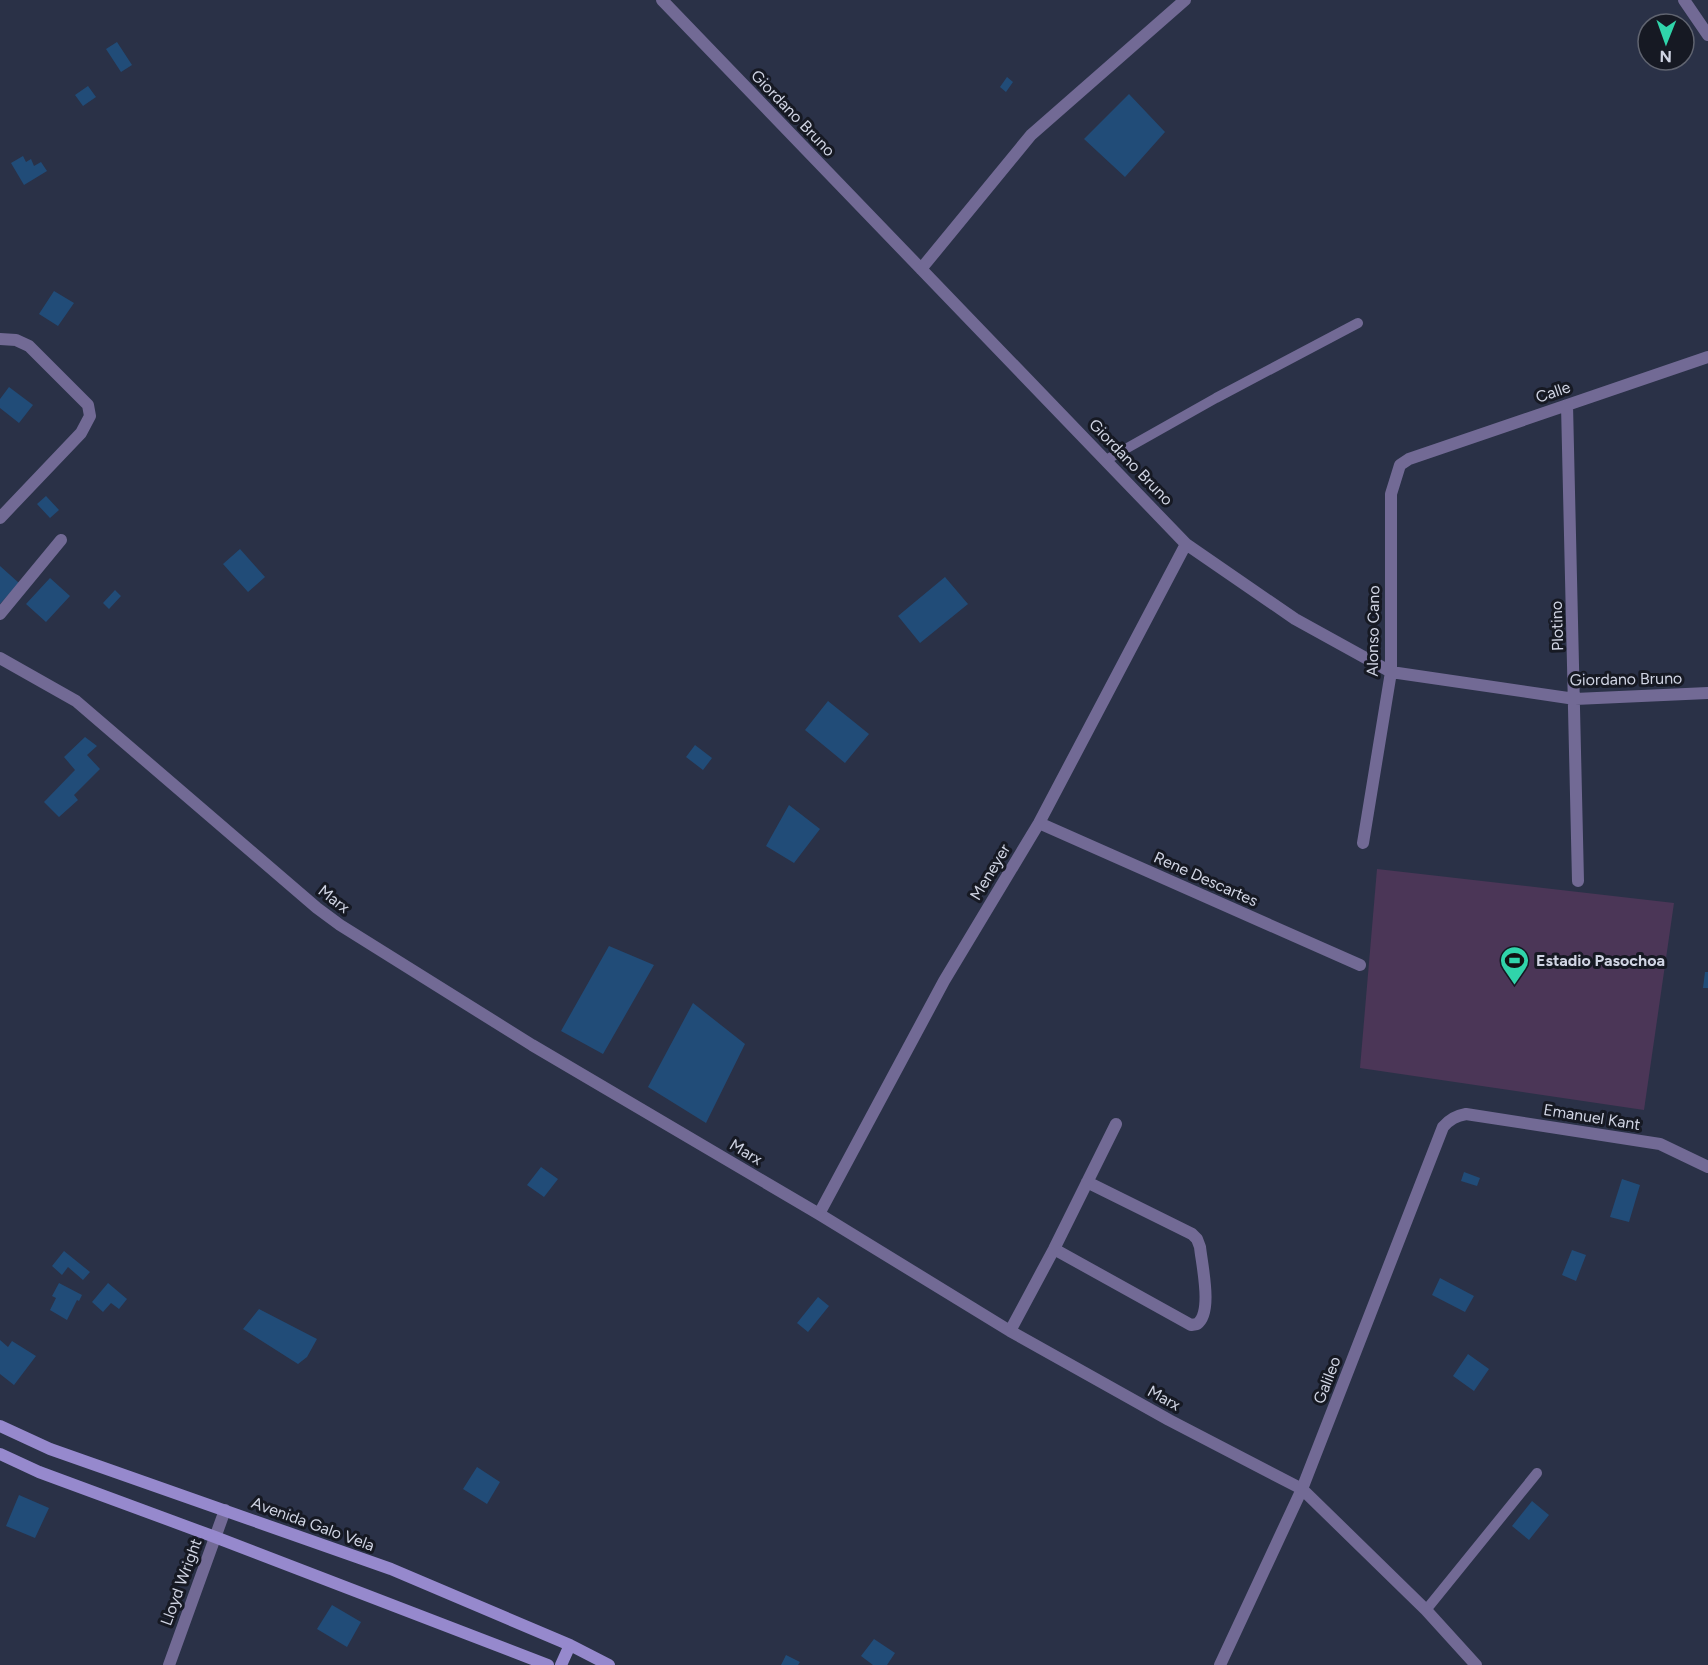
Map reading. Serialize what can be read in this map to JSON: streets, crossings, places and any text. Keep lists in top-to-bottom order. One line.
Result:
{"streets":{"main road":["Avenida Galo Vela"],"street":["Giordano Bruno","Calle","Plotino","Alonso Cano","Meneyer","Rene Descartes","Marx","Emanuel Kant","Galileo","Lloyd Wright"]},"crossings":[["Giordano Bruno","Plotino"],["Giordano Bruno","Alonso Cano"],["Giordano Bruno","Meneyer"],["Calle","Plotino"],["Calle","Alonso Cano"],["Meneyer","Rene Descartes"],["Meneyer","Marx"],["Marx","Galileo"],["Emanuel Kant","Galileo"],["Avenida Galo Vela","Lloyd Wright"]],"places":{"sports":["Estadio Pasochoa"]},"north":"bottom"}
